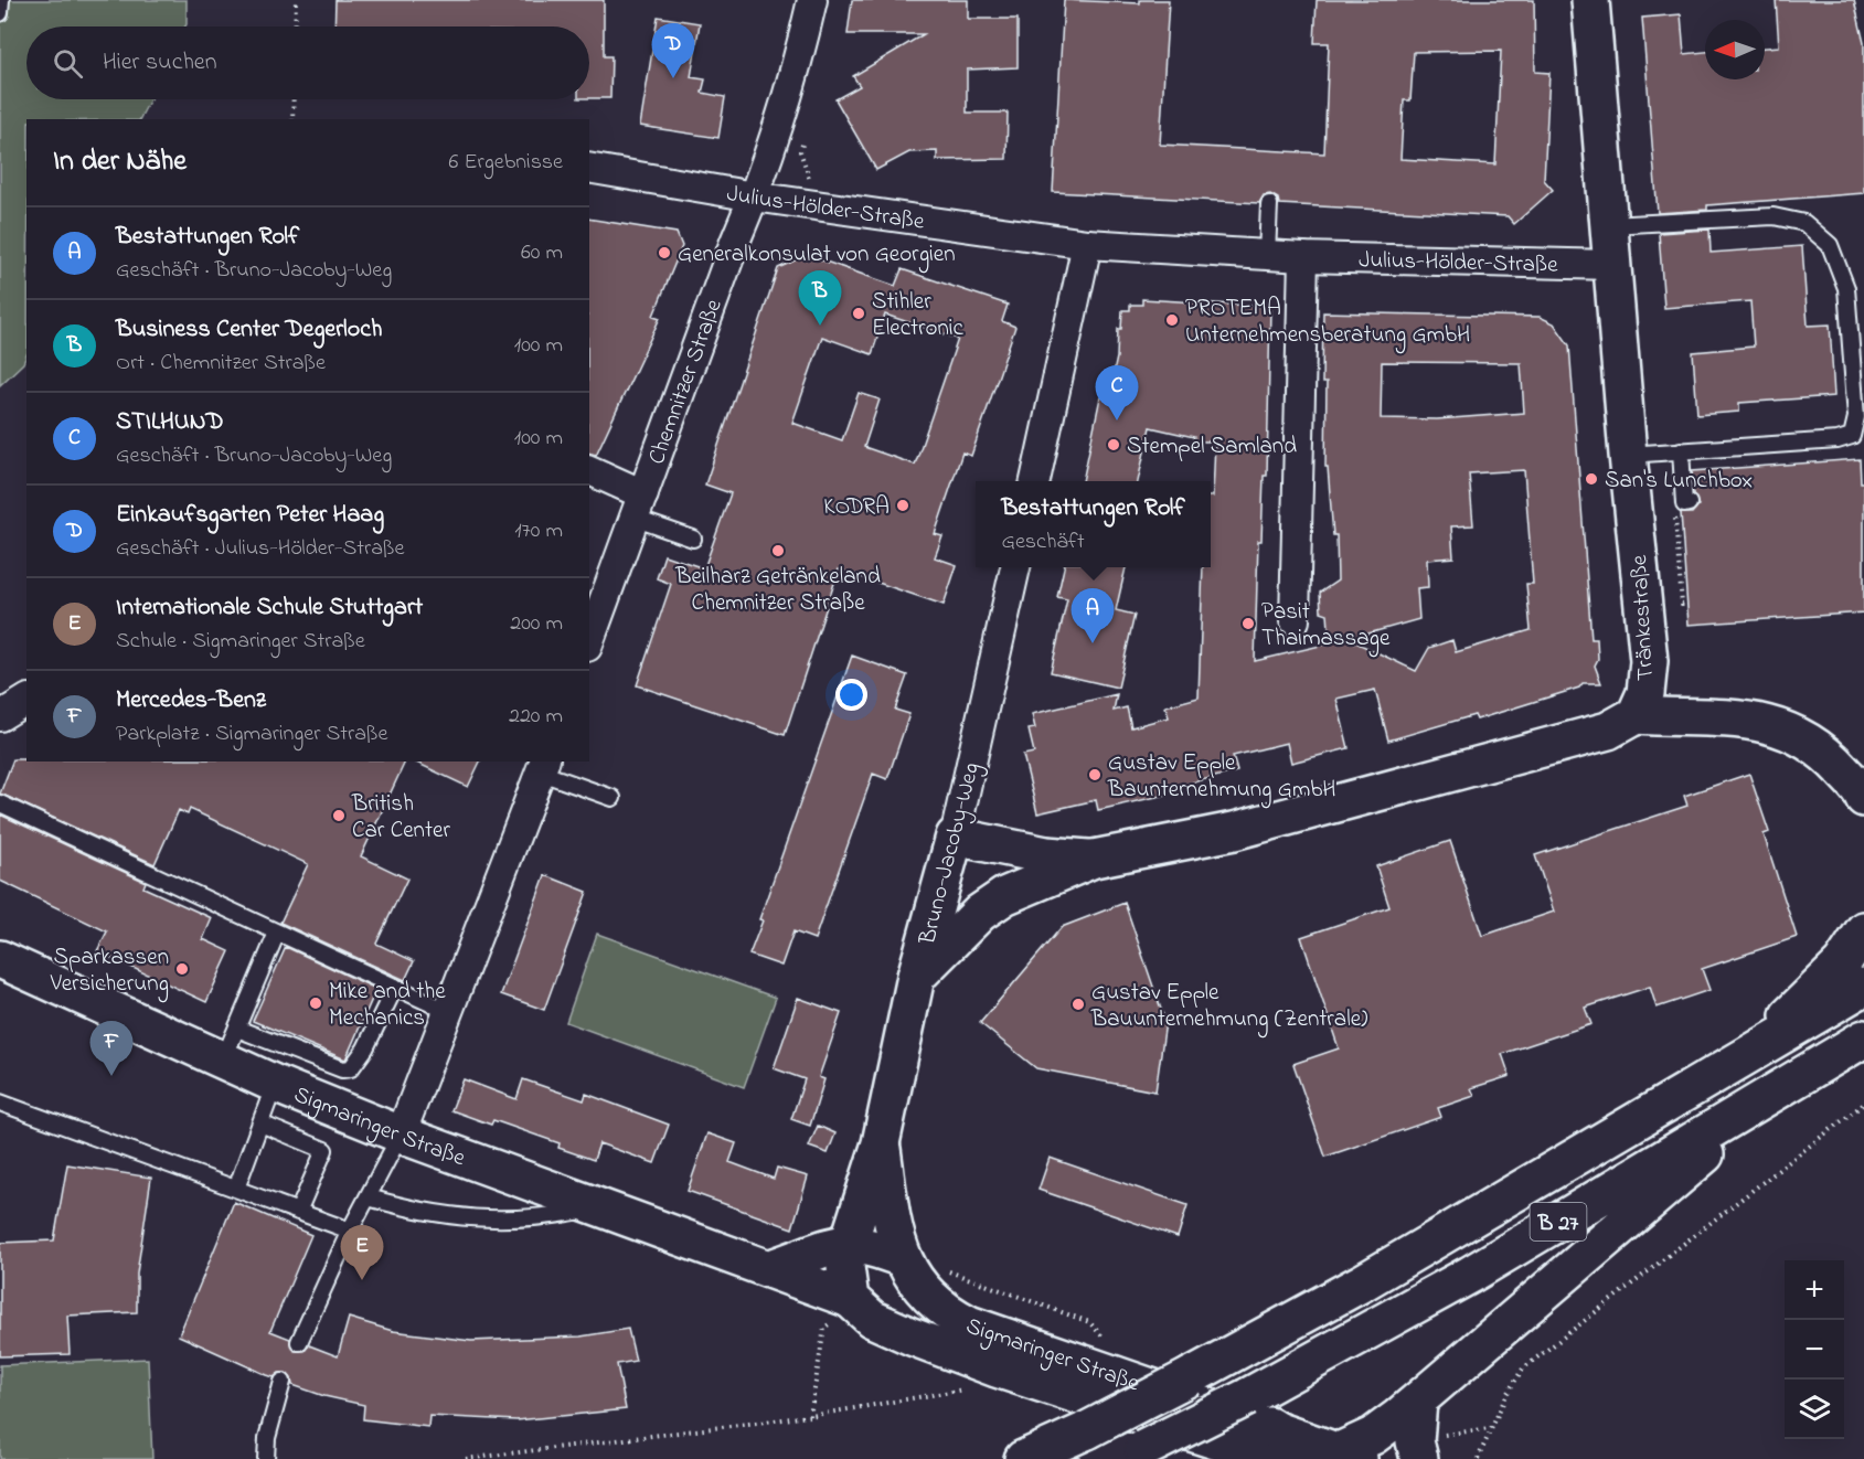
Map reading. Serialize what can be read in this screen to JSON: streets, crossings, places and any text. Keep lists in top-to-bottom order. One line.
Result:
{"streets":{"main road":["Tränkestraße","Bruno-Jacoby-Weg","Sigmaringer Straße","B 27"],"street":["Julius-Hölder-Straße","Chemnitzer Straße"]},"crossings":[["Julius-Hölder-Straße","Chemnitzer Straße"],["Julius-Hölder-Straße","Tränkestraße"],["Tränkestraße","Bruno-Jacoby-Weg"],["Bruno-Jacoby-Weg","Sigmaringer Straße"]],"places":["Generalkonsulat von Georgien","Stihler Electronic","PROTEMA Unternehmensberatung GmbH","Stempel Samland","San's Lunchbox","KODRA","Beilharz Getränkeland Chemnitzer Straße","Pasit Thaimassage","Gustav Epple Baunternehmung GmbH","British Car Center","Sparkassen Versicherung","Mike and the Mechanics","Gustav Epple Bauunternehmung (Zentrale)"],"north":"left","page":{"pins":["D","B","C","A","F","E"],"search":"Hier suchen","heading":["In der Nähe","6 Ergebnisse"],"list":[{"mark":"A","name":"Bestattungen Rolf","note":"Geschäft · Bruno-Jacoby-Weg","value":"60 m"},{"mark":"B","name":"Business Center Degerloch","note":"Ort · Chemnitzer Straße","value":"100 m"},{"mark":"C","name":"STILHUND","note":"Geschäft · Bruno-Jacoby-Weg","value":"100 m"},{"mark":"D","name":"Einkaufsgarten Peter Haag","note":"Geschäft · Julius-Hölder-Straße","value":"170 m"},{"mark":"E","name":"Internationale Schule Stuttgart","note":"Schule · Sigmaringer Straße","value":"200 m"},{"mark":"F","name":"Mercedes-Benz","note":"Parkplatz · Sigmaringer Straße","value":"220 m"}],"popup":["Bestattungen Rolf","Geschäft"],"map_buttons":["+","−"]}}
